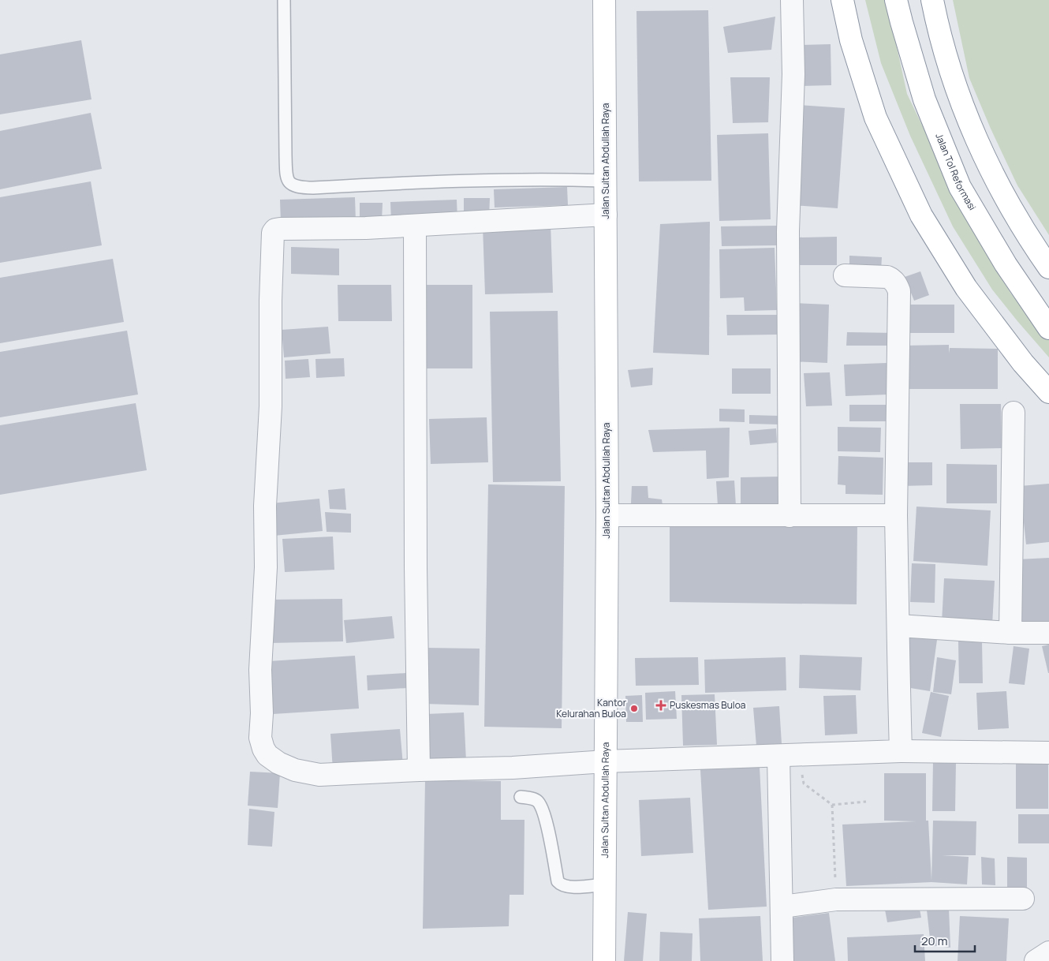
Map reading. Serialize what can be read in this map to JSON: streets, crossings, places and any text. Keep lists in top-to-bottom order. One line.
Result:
{"streets":{"main road":["Jalan Sultan Abdullah Raya","Jalan Tol Reformasi"]},"places":{"health":["Puskesmas Buloa"],"other":["Kantor Kelurahan Buloa"]},"scale_bar":"20 m"}
